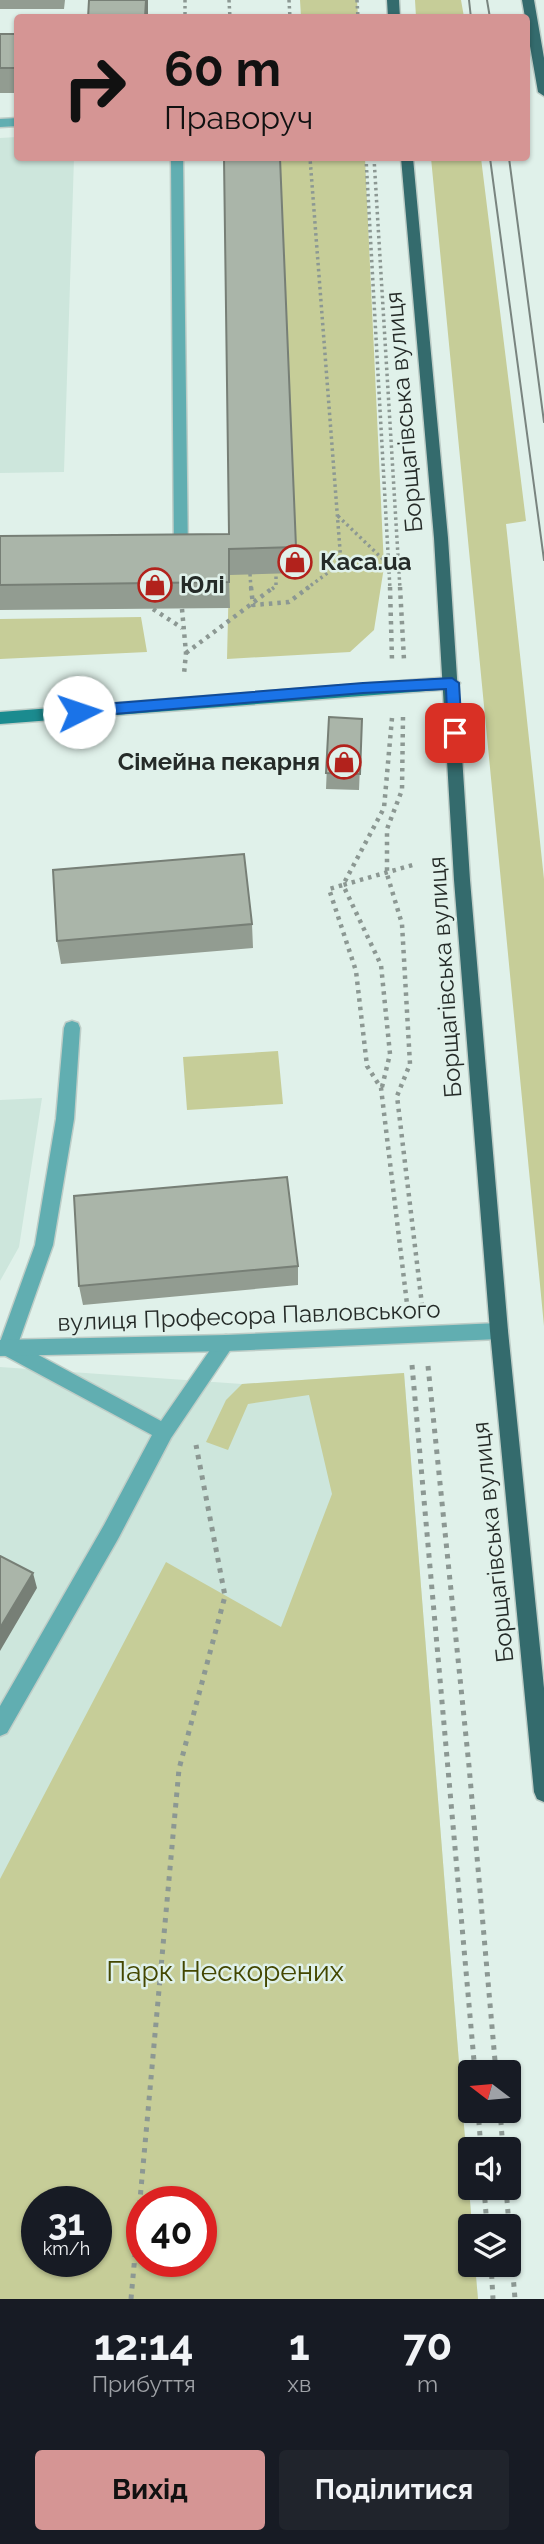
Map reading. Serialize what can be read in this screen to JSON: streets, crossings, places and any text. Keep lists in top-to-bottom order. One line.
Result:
{"streets":{"main road":["Борщагівська вулиця"],"street":["вулиця Професора Павловського"]},"crossings":[["Борщагівська вулиця","вулиця Професора Павловського"]],"parks":["Парк Нескорених"],"places":{"shop":["Каса.ua","Юлі","Сімейна пекарня"]},"north":"left","page":{"turn":["60 m","Праворуч"],"speed":"31 km/h","limit":"40","eta":["12:14","Прибуття","1","хв","70","m"],"buttons":["Вихід","Поділитися"]}}
